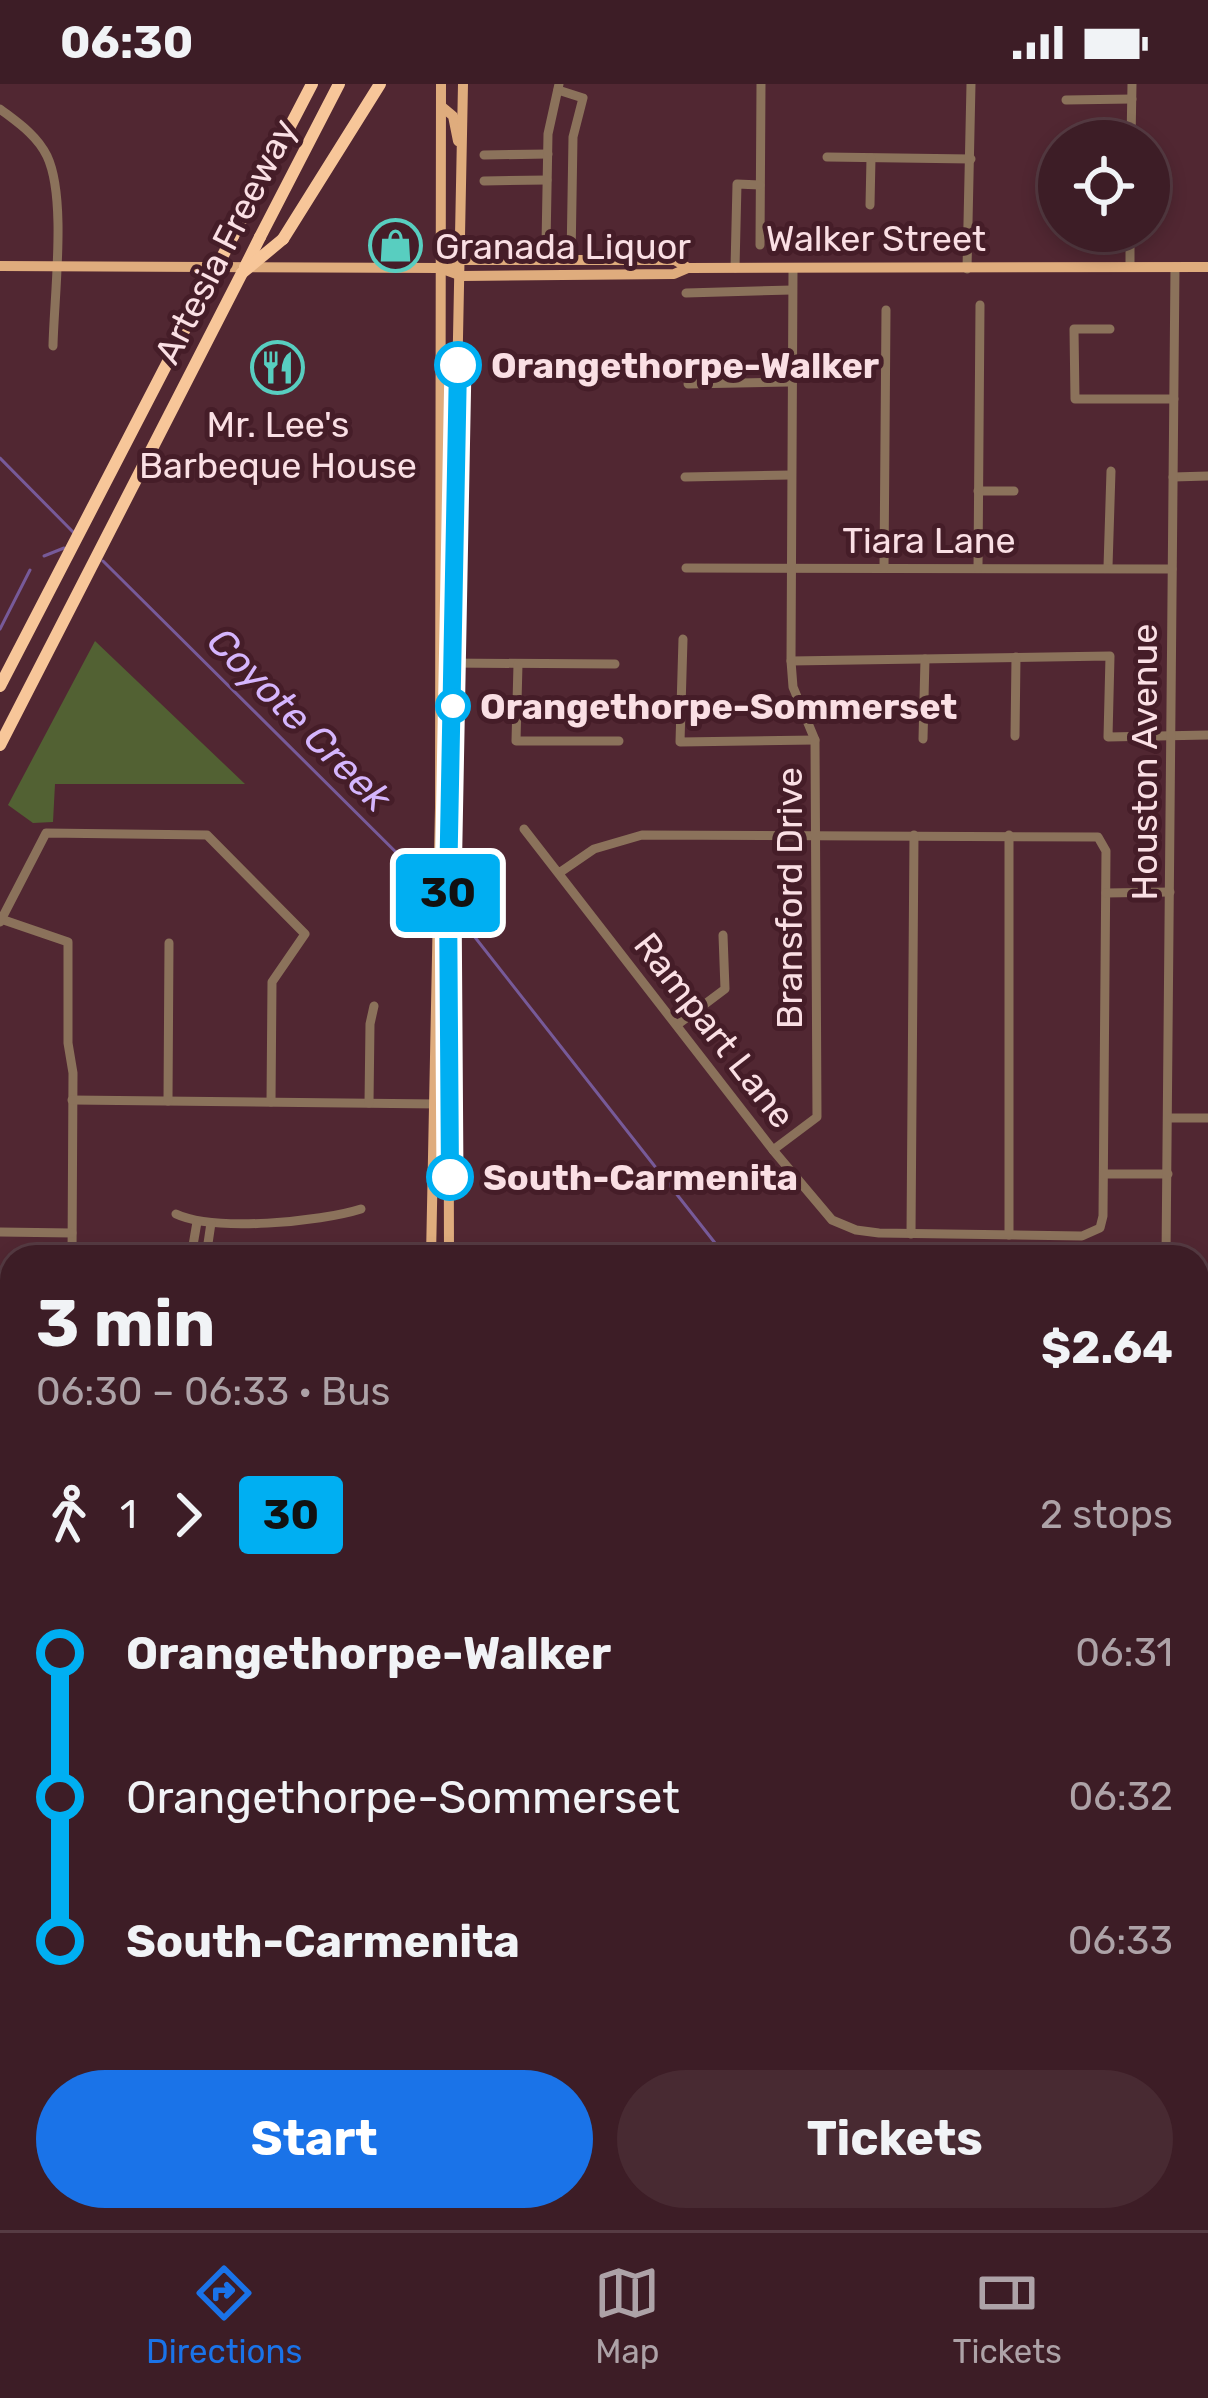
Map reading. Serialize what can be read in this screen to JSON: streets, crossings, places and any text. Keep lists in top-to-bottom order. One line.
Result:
{"streets":{"highway":["Artesia Freeway"],"main road":["Walker Street"],"street":["Tiara Lane","Houston Avenue","Bransford Drive","Rampart Lane"]},"crossings":[["Walker Street","Houston Avenue"],["Walker Street","Bransford Drive"],["Tiara Lane","Houston Avenue"],["Tiara Lane","Bransford Drive"],["Bransford Drive","Rampart Lane"]],"water":["Coyote Creek"],"places":{"shop":["Granada Liquor"],"other":["Orangethorpe-Walker","Orangethorpe-Sommerset","South-Carmenita"],"restaurant":["Mr. Lee's Barbeque House"]},"lines":["bus line 30"],"page":{"status":"06:30","on_map":"30","heading":["3 min","06:30 – 06:33 · Bus","$2.64"],"legs":["1","30","2 stops"],"list":[{"name":"Orangethorpe-Walker","value":"06:31"},{"name":"Orangethorpe-Sommerset","value":"06:32"},{"name":"South-Carmenita","value":"06:33"}],"buttons":["Start","Tickets"],"tabs":["Directions","Map","Tickets"]}}
